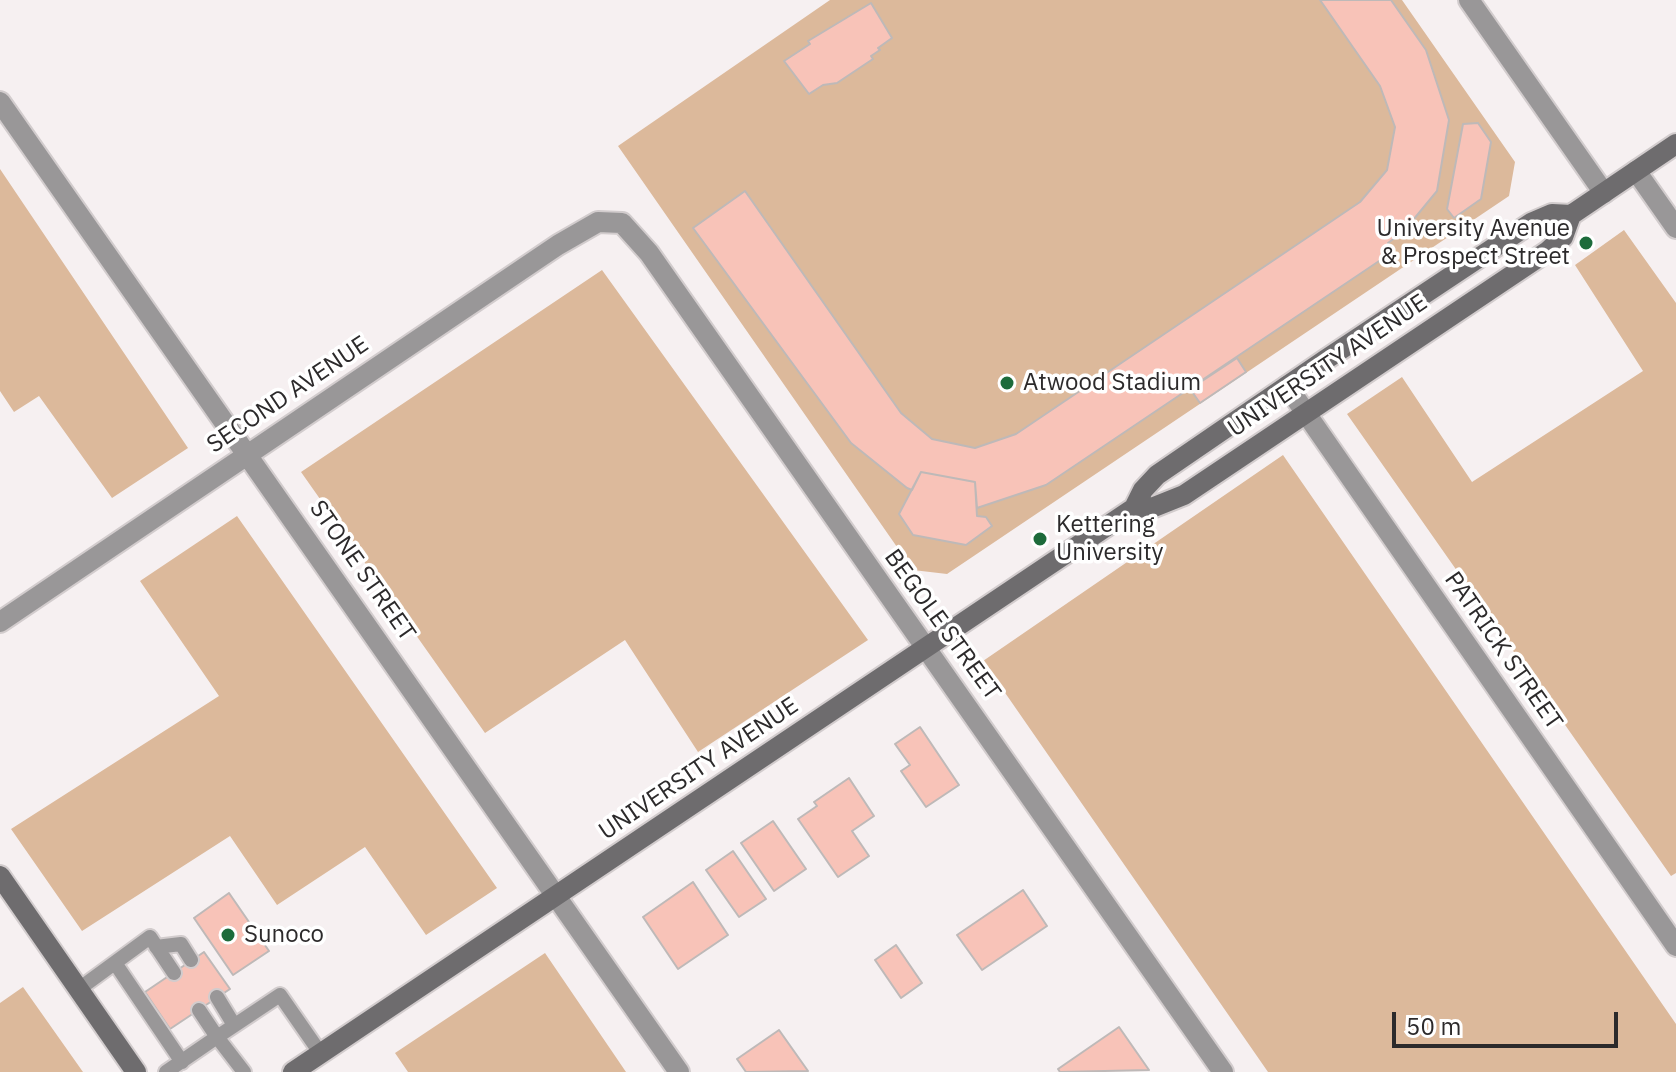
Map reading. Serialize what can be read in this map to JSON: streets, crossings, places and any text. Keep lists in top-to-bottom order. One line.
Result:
{"streets":{"street":["UNIVERSITY AVENUE","SECOND AVENUE","STONE STREET","BEGOLE STREET","PATRICK STREET"]},"crossings":[["UNIVERSITY AVENUE","STONE STREET"],["UNIVERSITY AVENUE","BEGOLE STREET"],["UNIVERSITY AVENUE","PATRICK STREET"],["SECOND AVENUE","STONE STREET"],["SECOND AVENUE","BEGOLE STREET"]],"places":["University Avenue & Prospect Street","Atwood Stadium","Kettering University","Sunoco"],"scale_bar":"50 m"}
